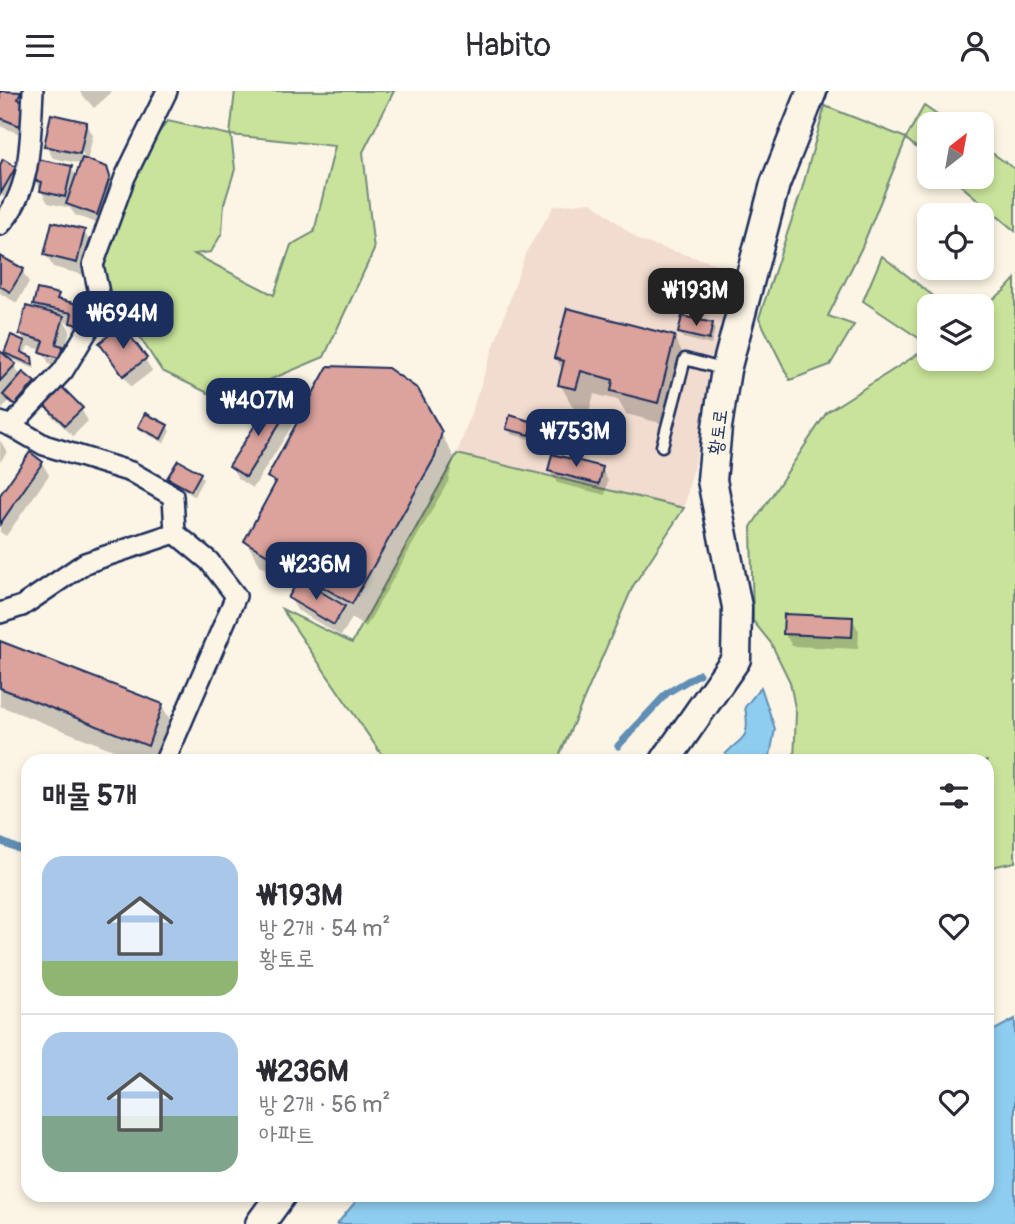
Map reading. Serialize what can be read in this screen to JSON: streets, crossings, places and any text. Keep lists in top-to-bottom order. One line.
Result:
{"streets":{"main road":["황토로"]},"north":"top right","page":{"header":"Habito","price":["₩193M","₩694M","₩407M","₩753M","₩236M"],"heading":"매물 5개","list":[{"name":"₩193M","note":"방 2개 · 54 m² · 황토로"},{"name":"₩236M","note":"방 2개 · 56 m² · 아파트"}]}}
